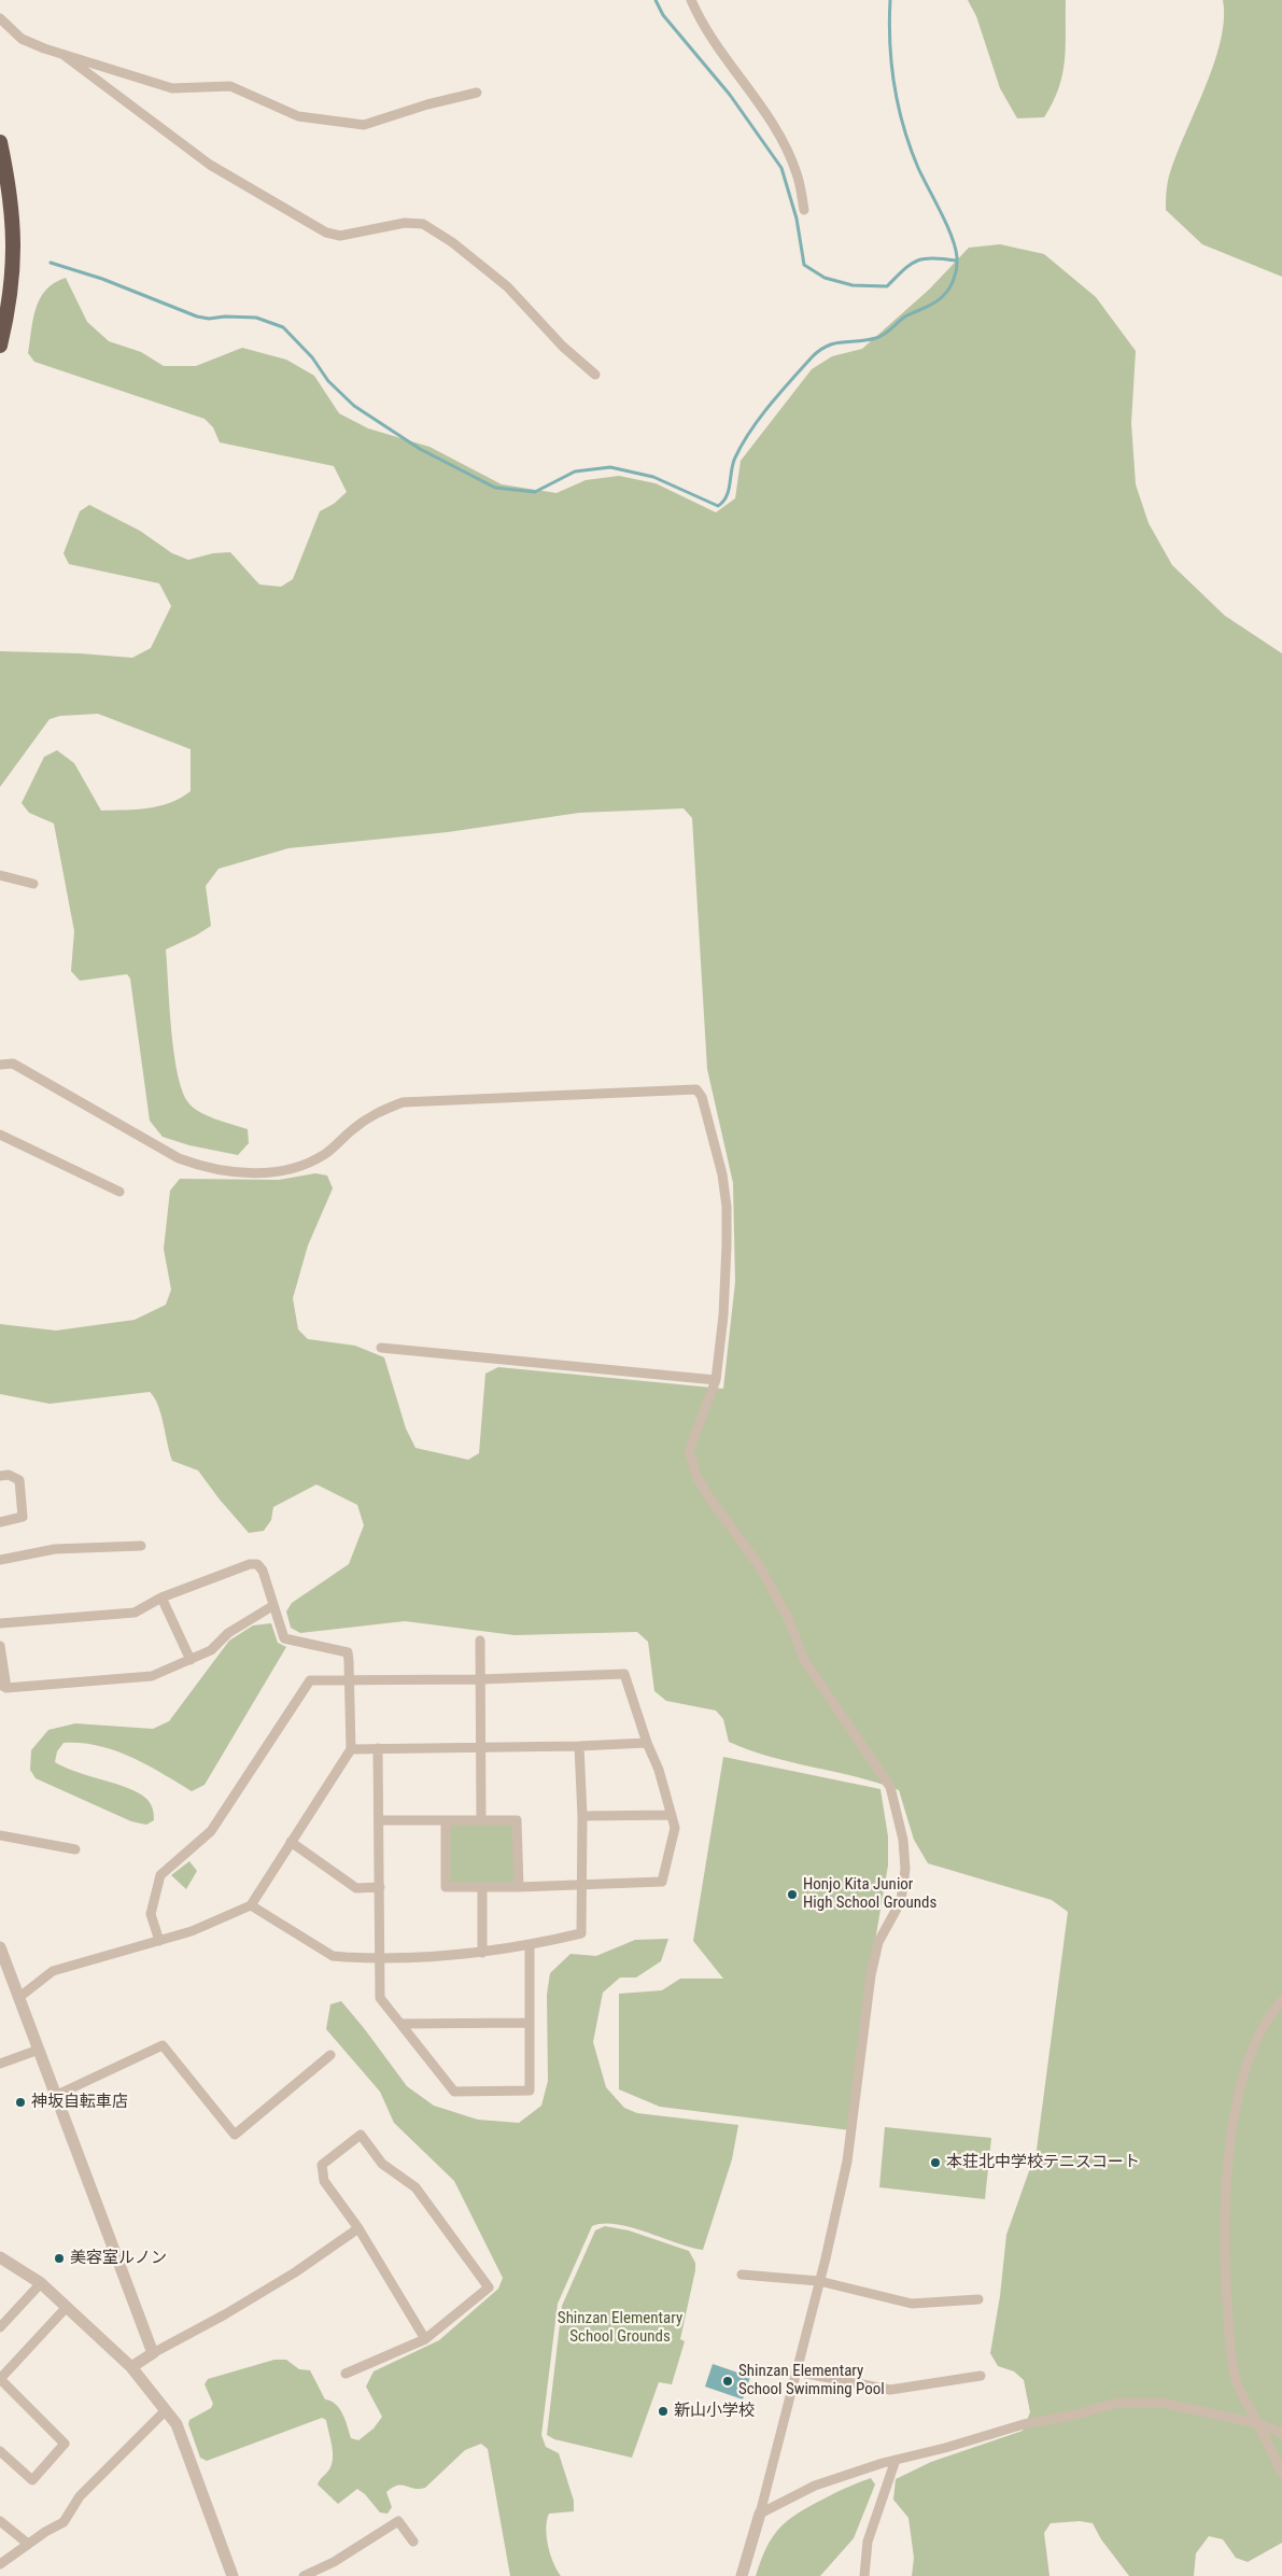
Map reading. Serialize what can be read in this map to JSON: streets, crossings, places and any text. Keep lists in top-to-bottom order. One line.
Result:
{"parks":["Shinzan Elementary School Grounds"],"places":["Honjo Kita Junior High School Grounds","神坂自転車店","本荘北中学校テニスコート","美容室ルノン","Shinzan Elementary School Swimming Pool","新山小学校"]}
